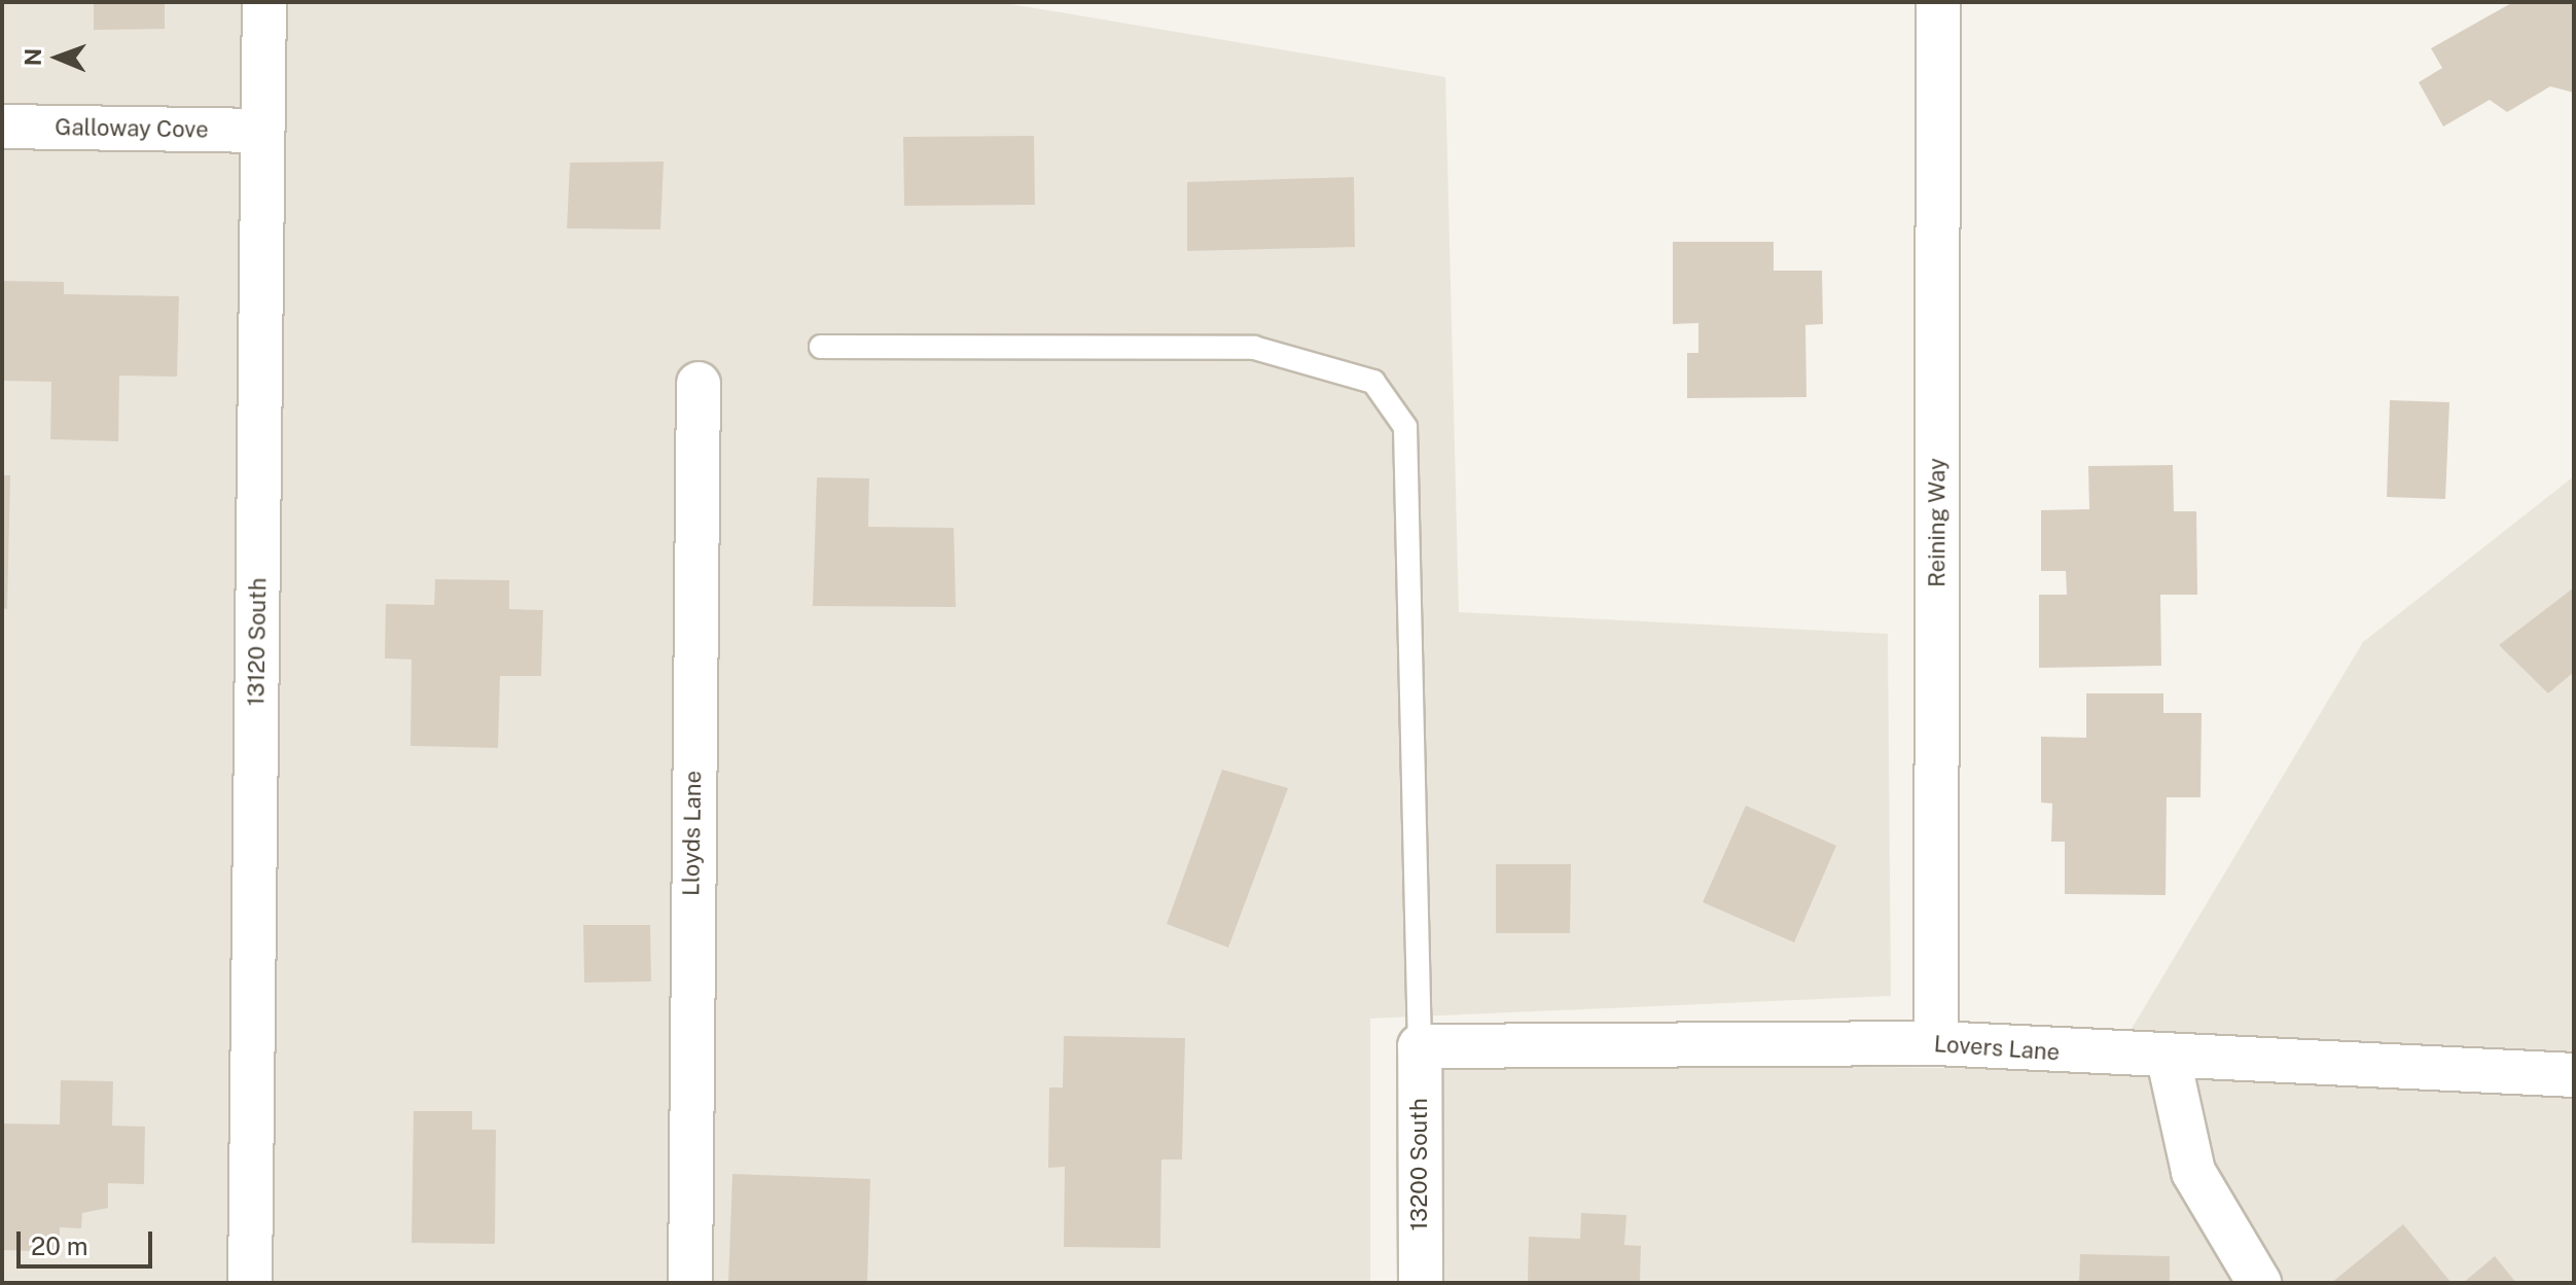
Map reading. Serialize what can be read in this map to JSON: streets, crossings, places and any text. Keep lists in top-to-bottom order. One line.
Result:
{"streets":{"street":["Galloway Cove","Reining Way","13120 South","Lloyds Lane","Lovers Lane","13200 South"]},"crossings":[["Galloway Cove","13120 South"],["Reining Way","Lovers Lane"],["Lovers Lane","13200 South"]],"scale_bar":"20 m","north":"left"}
